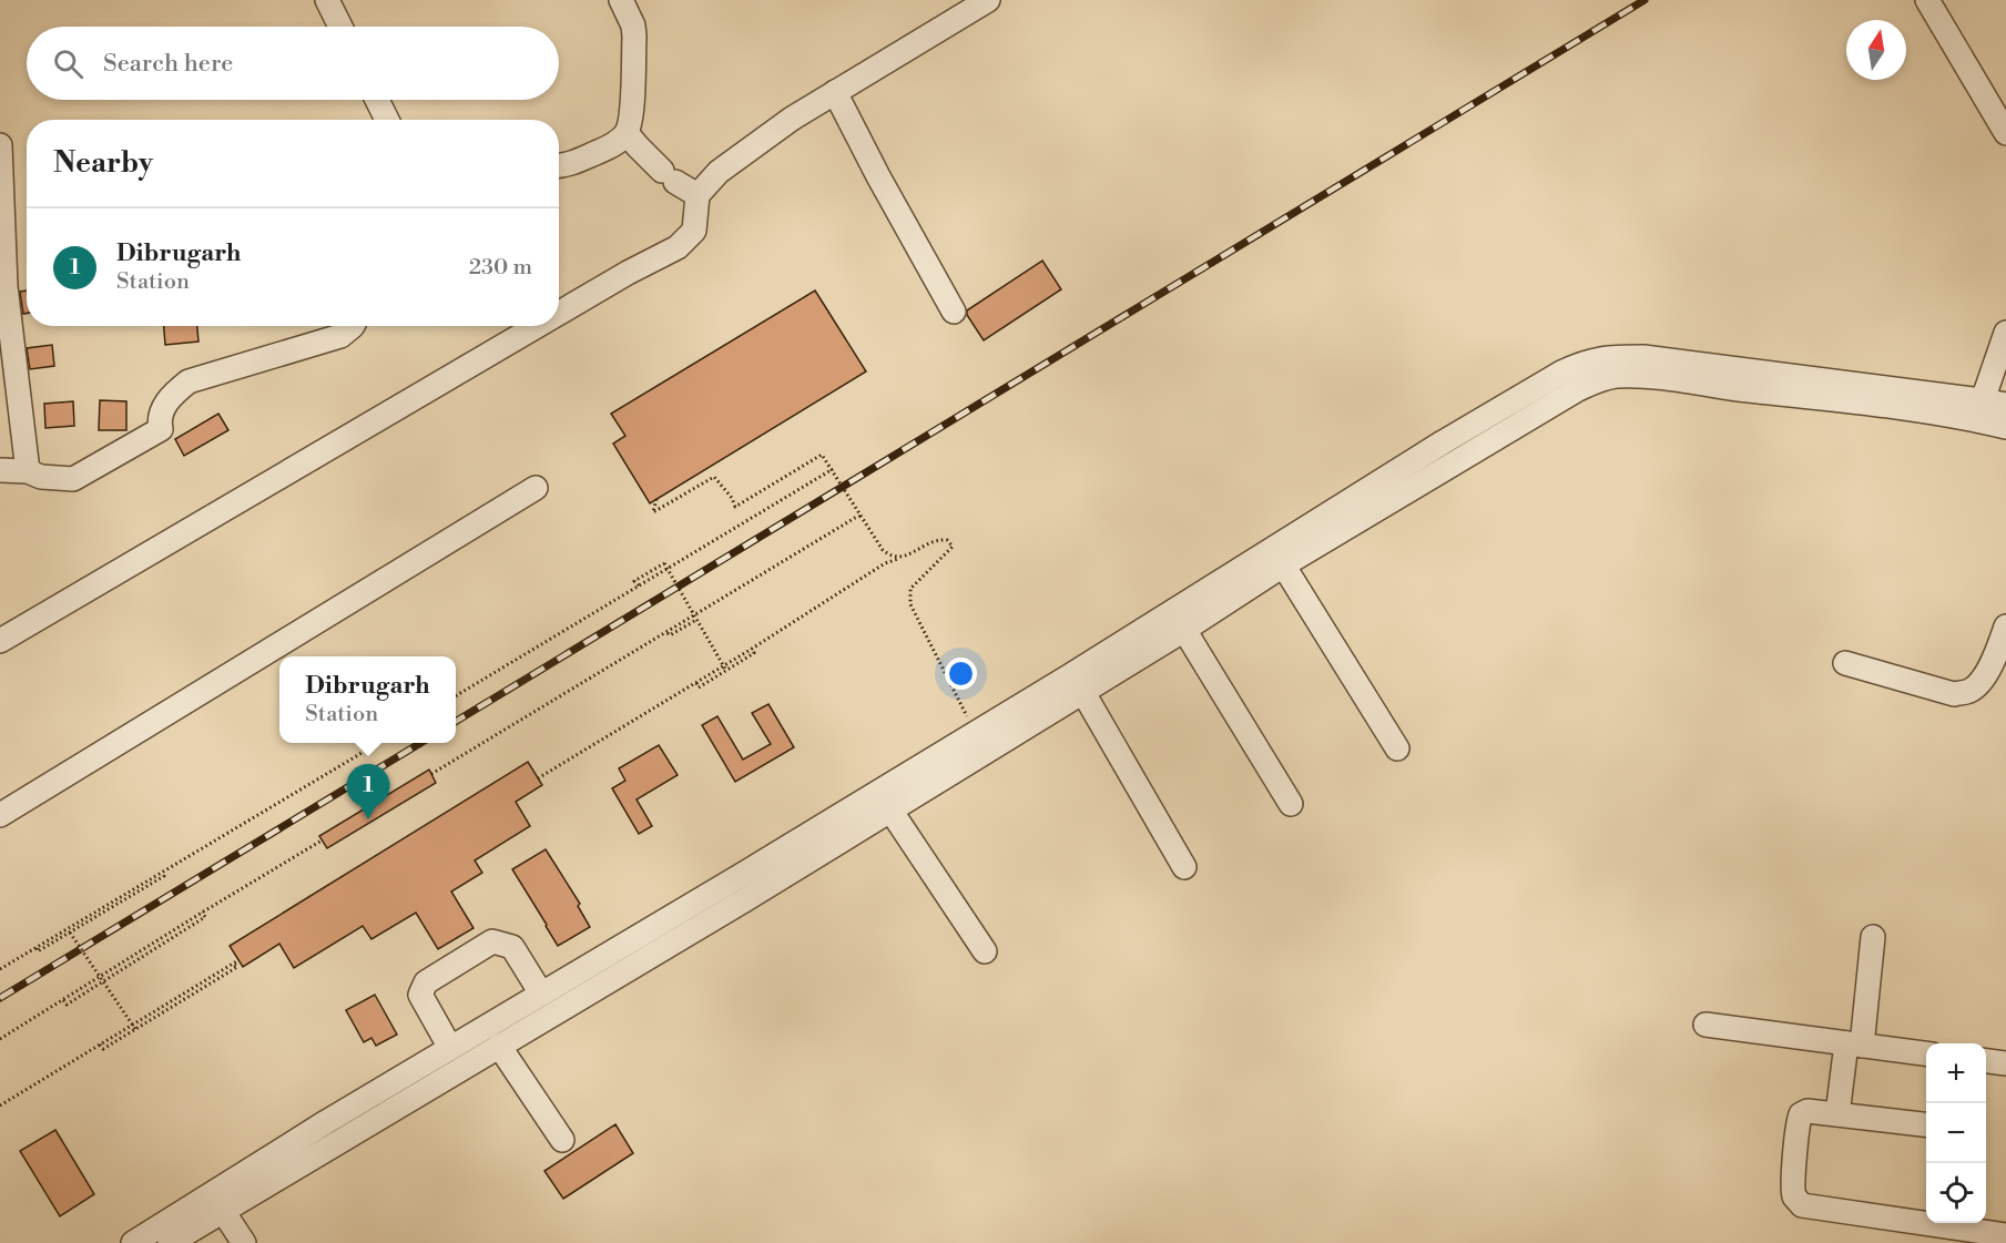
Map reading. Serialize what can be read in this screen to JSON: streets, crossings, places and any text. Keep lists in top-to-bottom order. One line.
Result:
{"north":"top","page":{"search":"Search here","heading":"Nearby","list":[{"mark":"1","name":"Dibrugarh","note":"Station","value":"230 m"}],"popup":["Dibrugarh","Station"],"pins":"1","map_buttons":["+","−"]}}
